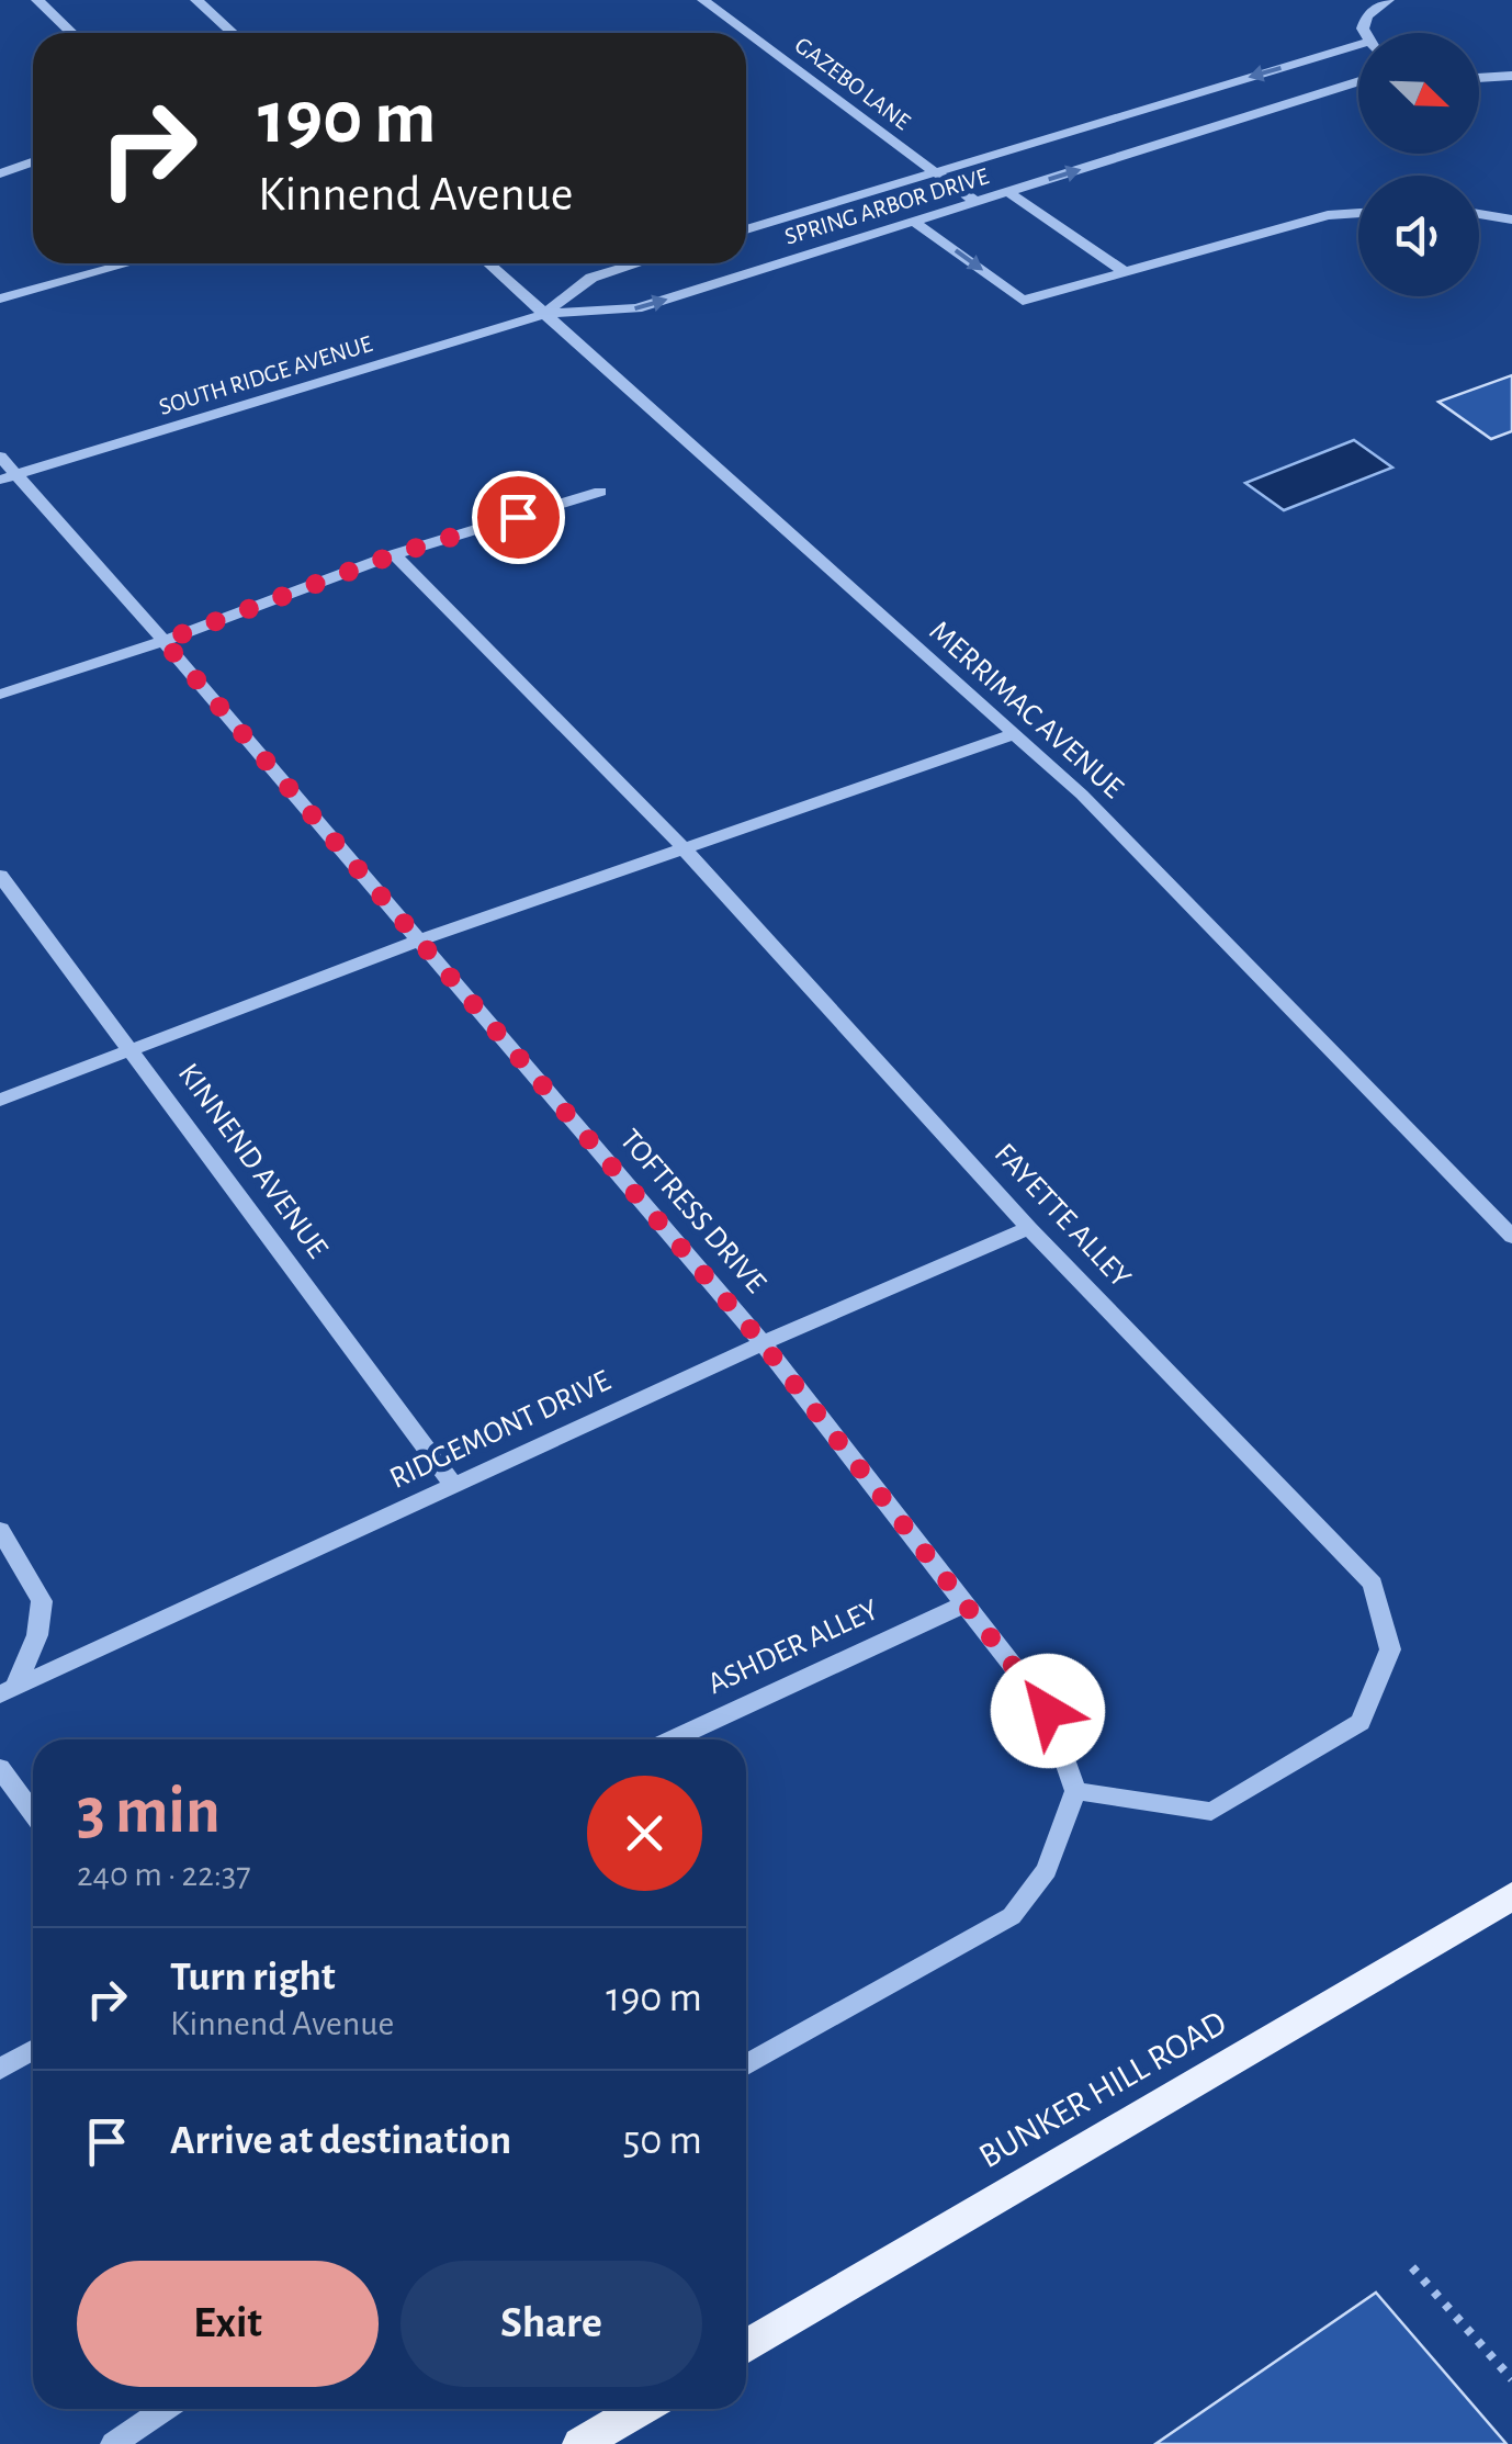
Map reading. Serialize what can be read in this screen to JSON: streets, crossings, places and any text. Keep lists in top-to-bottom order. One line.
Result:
{"streets":{"main road":["BUNKER HILL ROAD"],"street":["GAZEBO LANE","SPRING ARBOR DRIVE","SOUTH RIDGE AVENUE","MERRIMAC AVENUE","KINNEND AVENUE","TOFTRESS DRIVE","FAYETTE ALLEY","RIDGEMONT DRIVE","ASHDER ALLEY"]},"crossings":[["GAZEBO LANE","SPRING ARBOR DRIVE"],["SPRING ARBOR DRIVE","SOUTH RIDGE AVENUE"],["SPRING ARBOR DRIVE","MERRIMAC AVENUE"],["SOUTH RIDGE AVENUE","MERRIMAC AVENUE"],["SOUTH RIDGE AVENUE","TOFTRESS DRIVE"],["KINNEND AVENUE","RIDGEMONT DRIVE"],["TOFTRESS DRIVE","FAYETTE ALLEY"],["TOFTRESS DRIVE","RIDGEMONT DRIVE"],["TOFTRESS DRIVE","ASHDER ALLEY"],["FAYETTE ALLEY","RIDGEMONT DRIVE"]],"north":"bottom right","page":{"turn":["190 m","Kinnend Avenue"],"heading":["3 min","240 m · 22:37"],"list":[{"name":"Turn right","note":"Kinnend Avenue","value":"190 m"},{"name":"Arrive at destination","value":"50 m"}],"buttons":["Exit","Share"]}}
